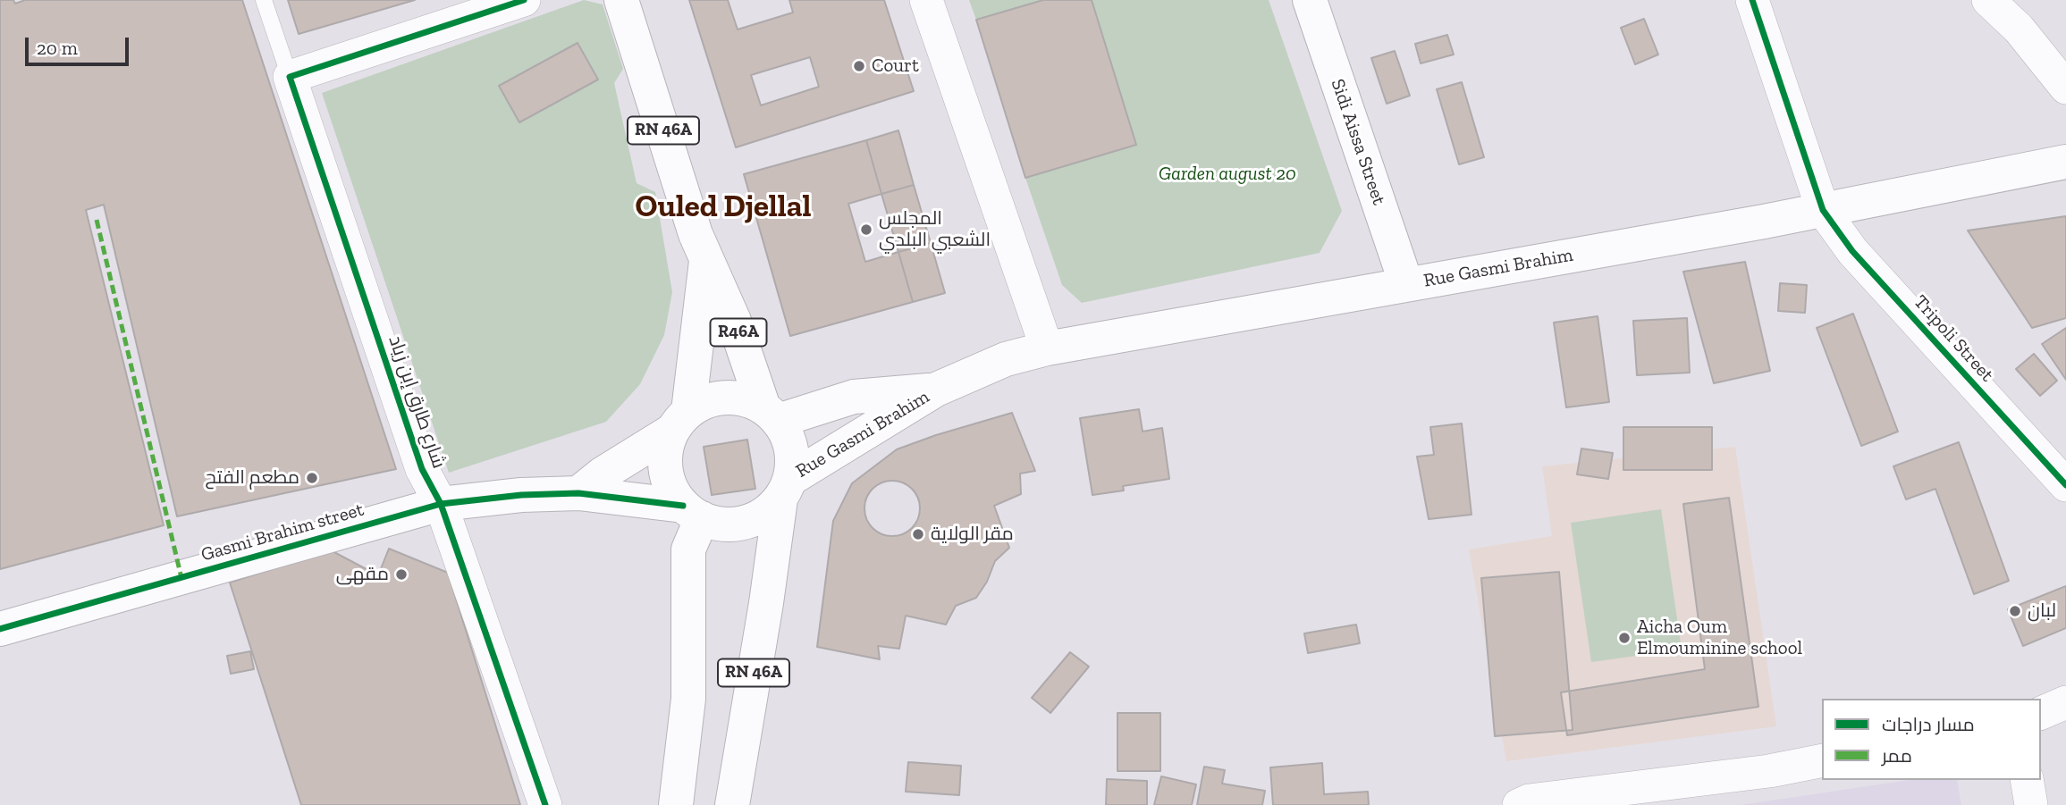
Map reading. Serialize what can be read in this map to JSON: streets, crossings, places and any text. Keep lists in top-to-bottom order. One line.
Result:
{"streets":{"main road":["RN 46A","Sidi Aissa Street","Rue Gasmi Brahim","R46A","Gasmi Brahim street"],"street":["Tripoli Street","شارع طارق إبن زياد"]},"crossings":[["RN 46A","Rue Gasmi Brahim"],["RN 46A","R46A"],["RN 46A","Gasmi Brahim street"],["Sidi Aissa Street","Rue Gasmi Brahim"],["Rue Gasmi Brahim","R46A"],["Rue Gasmi Brahim","Tripoli Street"],["Rue Gasmi Brahim","Gasmi Brahim street"],["R46A","Gasmi Brahim street"],["شارع طارق إبن زياد","Gasmi Brahim street"]],"districts":["Ouled Djellal"],"parks":["Garden august 20"],"places":["Court","المجلس الشعبي البلدي","مطعم الفتح","مقر الولاية","مقهى","لبان","Aicha Oum Elmouminine school"],"legend":["مسار دراجات","ممر"],"scale_bar":"20 m"}
